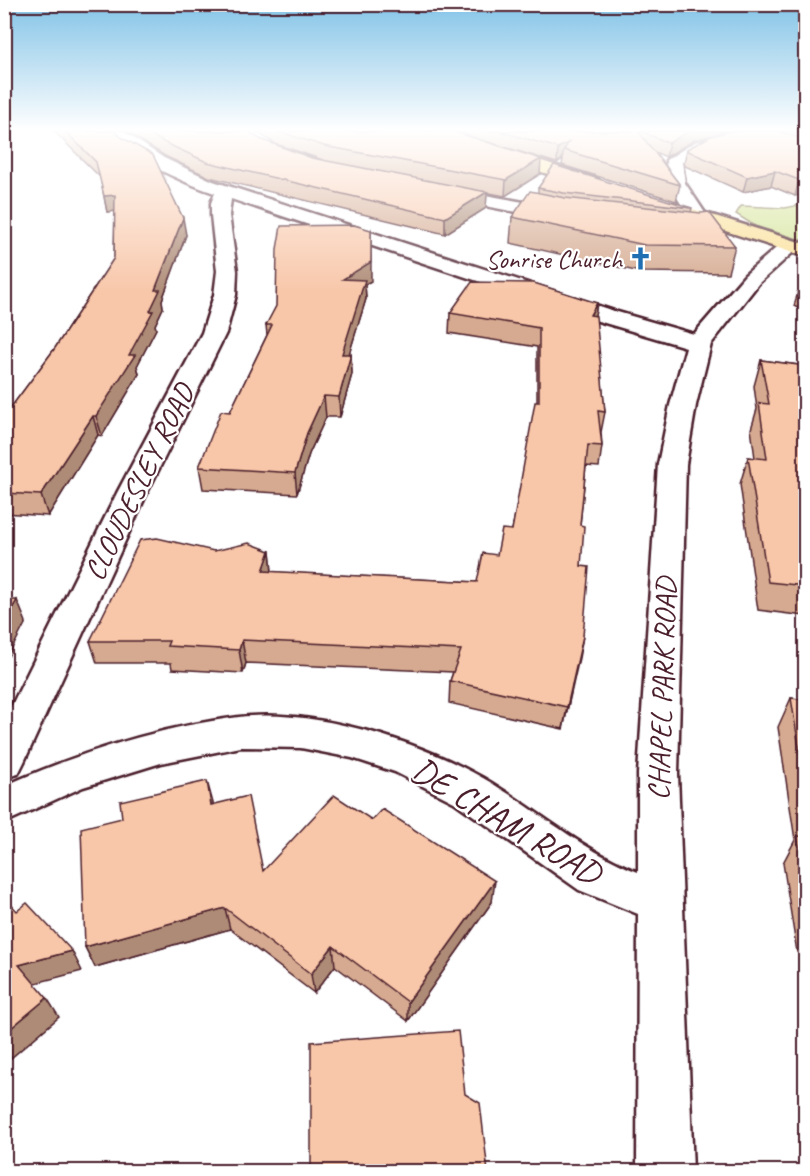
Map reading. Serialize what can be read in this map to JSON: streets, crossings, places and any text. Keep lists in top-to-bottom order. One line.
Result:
{"streets":{"street":["CLOUDESLEY ROAD","CHAPEL PARK ROAD","DE CHAM ROAD"]},"crossings":[["CHAPEL PARK ROAD","DE CHAM ROAD"]],"places":{"church":["Sonrise Church"]}}
